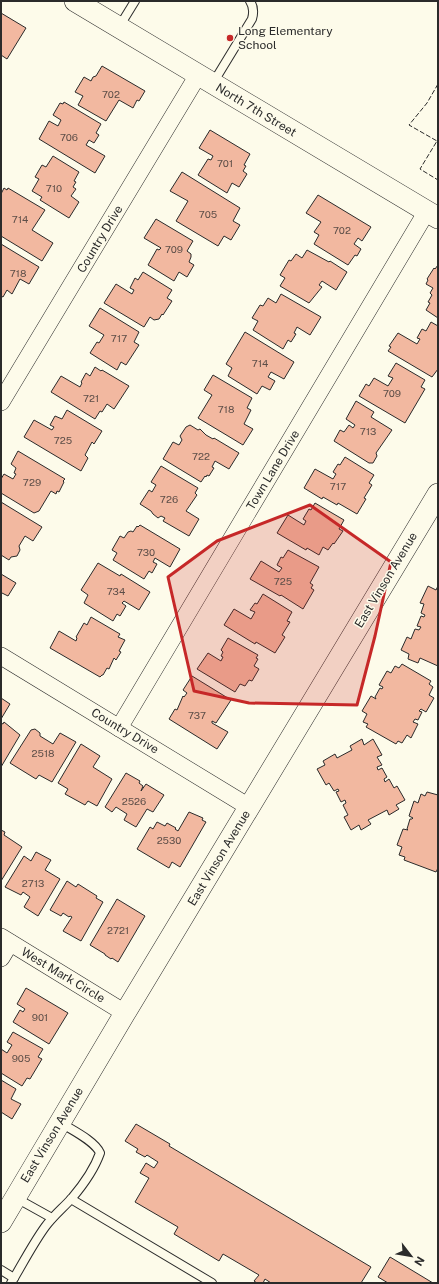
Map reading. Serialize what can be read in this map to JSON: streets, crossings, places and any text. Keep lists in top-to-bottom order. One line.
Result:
{"streets":{"street":["North 7th Street","Country Drive","Town Lane Drive","East Vinson Avenue","West Mark Circle"]},"crossings":[["North 7th Street","Country Drive"],["North 7th Street","Town Lane Drive"],["Country Drive","Town Lane Drive"],["Country Drive","East Vinson Avenue"],["East Vinson Avenue","West Mark Circle"]],"places":["Long Elementary School"],"house_numbers":["702","706","701","710","705","714","702","709","718","717","714","709","721","718","713","725","722","729","717","726","730","725","734","737","2518","2526","2530","2713","2721","901","905"],"north":"bottom right"}
